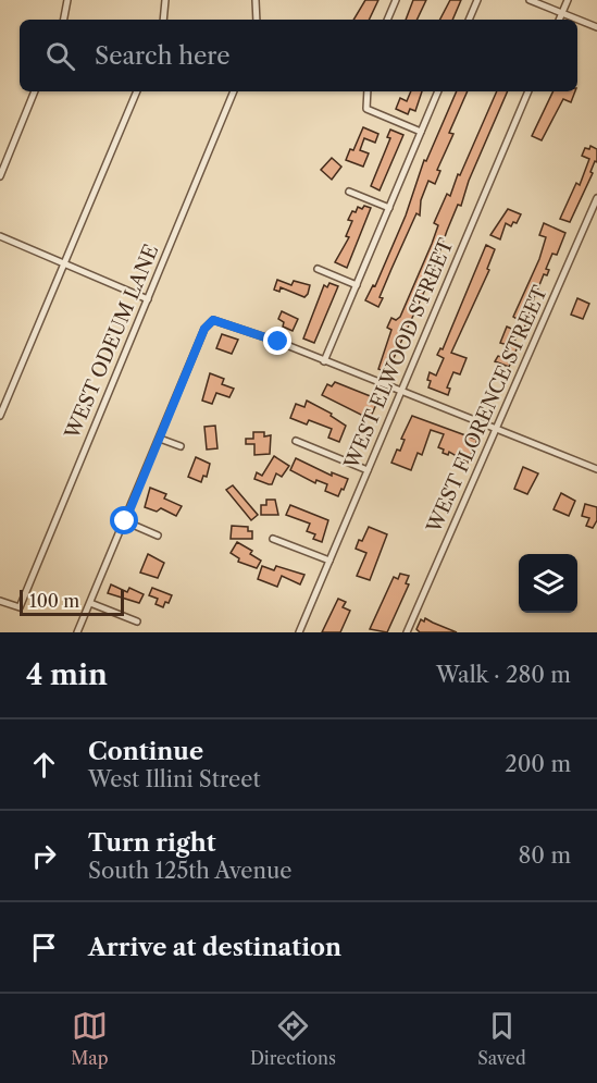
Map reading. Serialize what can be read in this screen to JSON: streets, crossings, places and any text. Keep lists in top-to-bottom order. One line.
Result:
{"streets":{"street":["WEST ODEUM LANE","WEST ELWOOD STREET","WEST FLORENCE STREET"]},"scale_bar":"100 m","page":{"search":"Search here","scale":"100 m","heading":["4 min","Walk · 280 m"],"list":[["Continue","West Illini Street","200 m"],["Turn right","South 125th Avenue","80 m"],"Arrive at destination"],"nav":["Map","Directions","Saved"]}}
